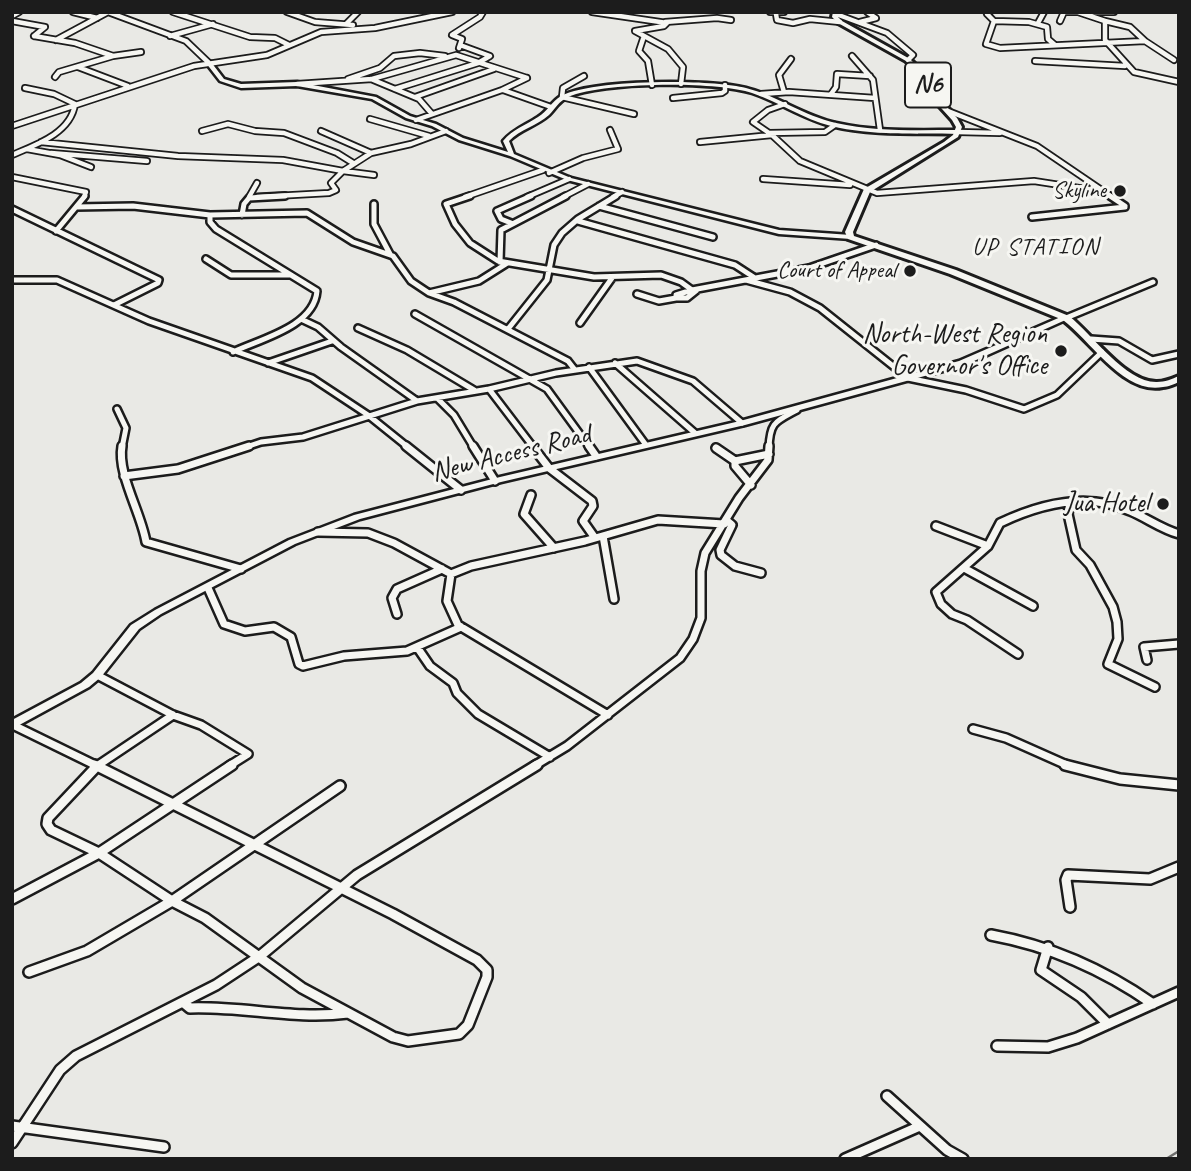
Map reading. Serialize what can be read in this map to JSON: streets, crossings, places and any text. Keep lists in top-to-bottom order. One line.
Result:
{"streets":{"highway":["N6"],"main road":["New Access Road"]},"districts":["UP STATION"],"places":["Skyline","Court of Appeal","North-West Region Governor's Office","Jua Hotel"]}
